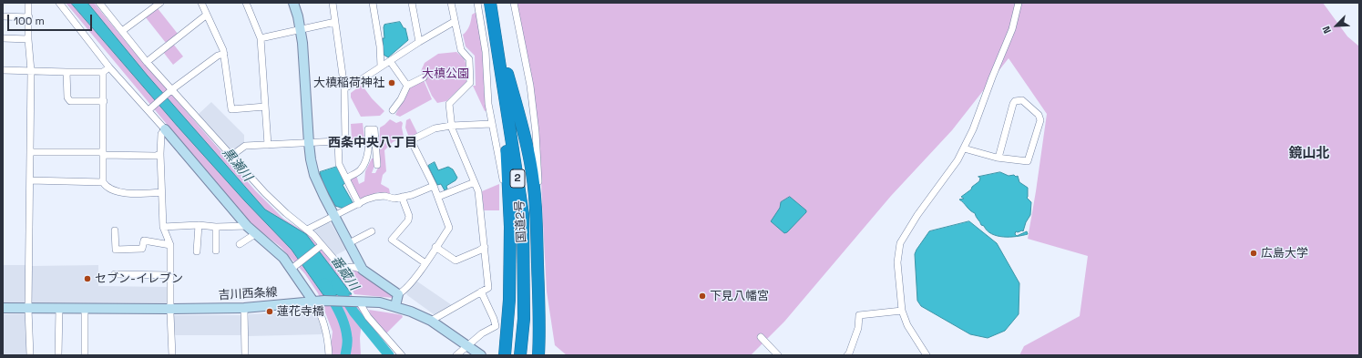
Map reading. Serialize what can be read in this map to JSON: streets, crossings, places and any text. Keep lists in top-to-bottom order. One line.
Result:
{"streets":{"highway":["2","国道2号"],"street":["吉川西条線"]},"districts":["西条中央八丁目","鏡山北"],"water":["黒瀬川","番蔵川"],"parks":["大槙公園"],"places":["大槙稲荷神社","広島大学","セブン-イレブン","下見八幡宮","蓮花寺橋"],"scale_bar":"100 m","north":"bottom left"}
